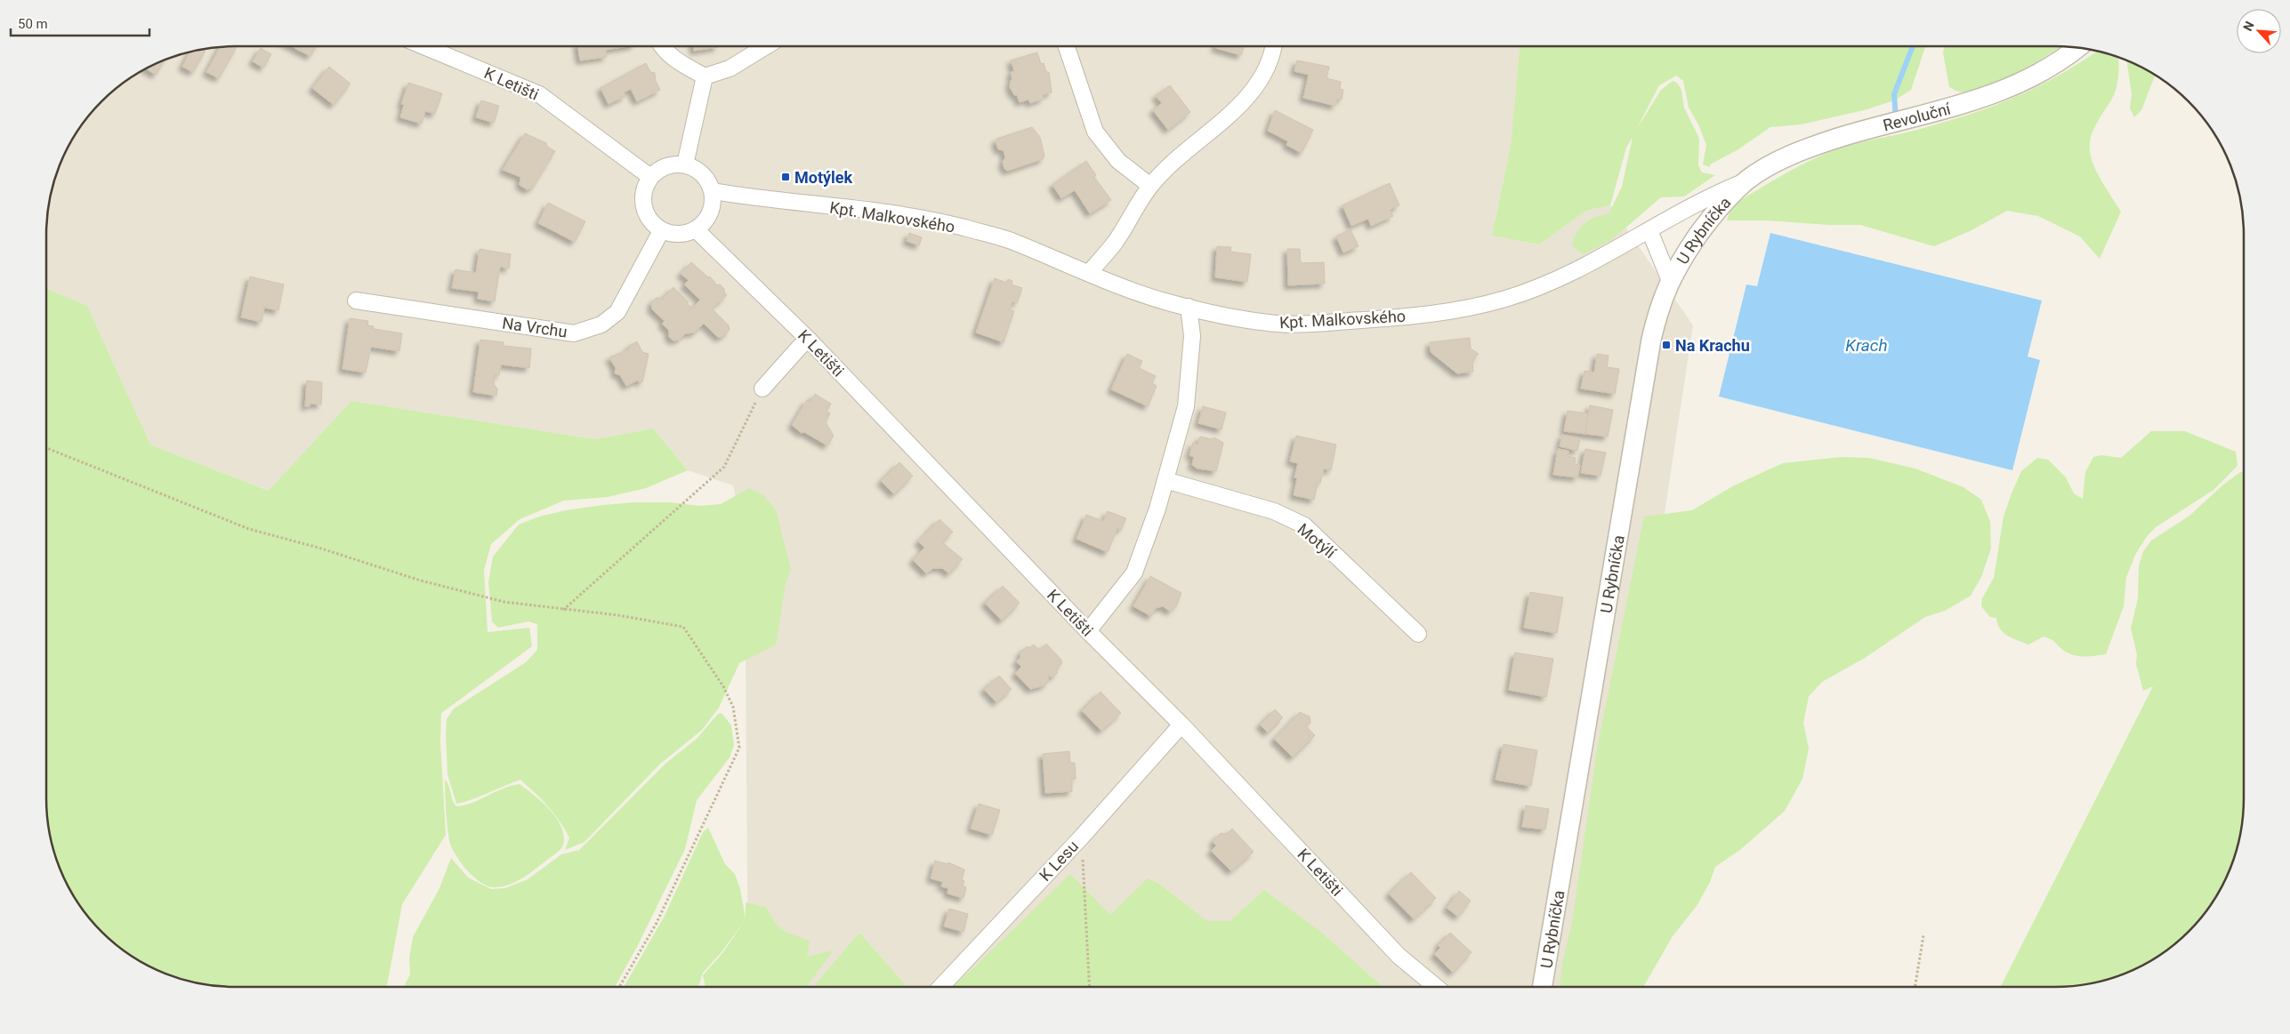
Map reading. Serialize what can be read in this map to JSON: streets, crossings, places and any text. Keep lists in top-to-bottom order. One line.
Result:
{"streets":{"street":["K Letišti","Revoluční","Kpt. Malkovského","U Rybníčka","Na Vrchu","Motýlí","K Lesu"]},"crossings":[["K Letišti","Kpt. Malkovského"],["K Letišti","Na Vrchu"],["K Letišti","K Lesu"],["Revoluční","Kpt. Malkovského"],["Revoluční","U Rybníčka"],["Kpt. Malkovského","U Rybníčka"],["Kpt. Malkovského","Na Vrchu"]],"water":["Krach"],"places":{"transit":["Motýlek","Na Krachu"]},"scale_bar":"50 m","north":"top left"}
